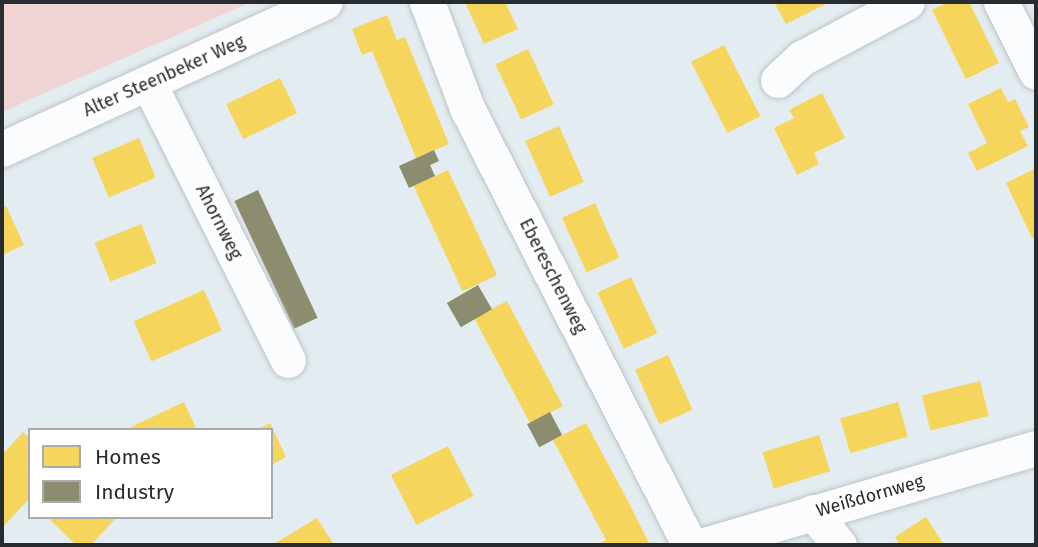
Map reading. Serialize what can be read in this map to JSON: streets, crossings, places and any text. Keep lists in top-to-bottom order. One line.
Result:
{"streets":{"street":["Alter Steenbeker Weg","Ahornweg","Ebereschenweg","Weißdornweg"]},"crossings":[["Alter Steenbeker Weg","Ahornweg"]],"legend":["Homes","Industry"]}
